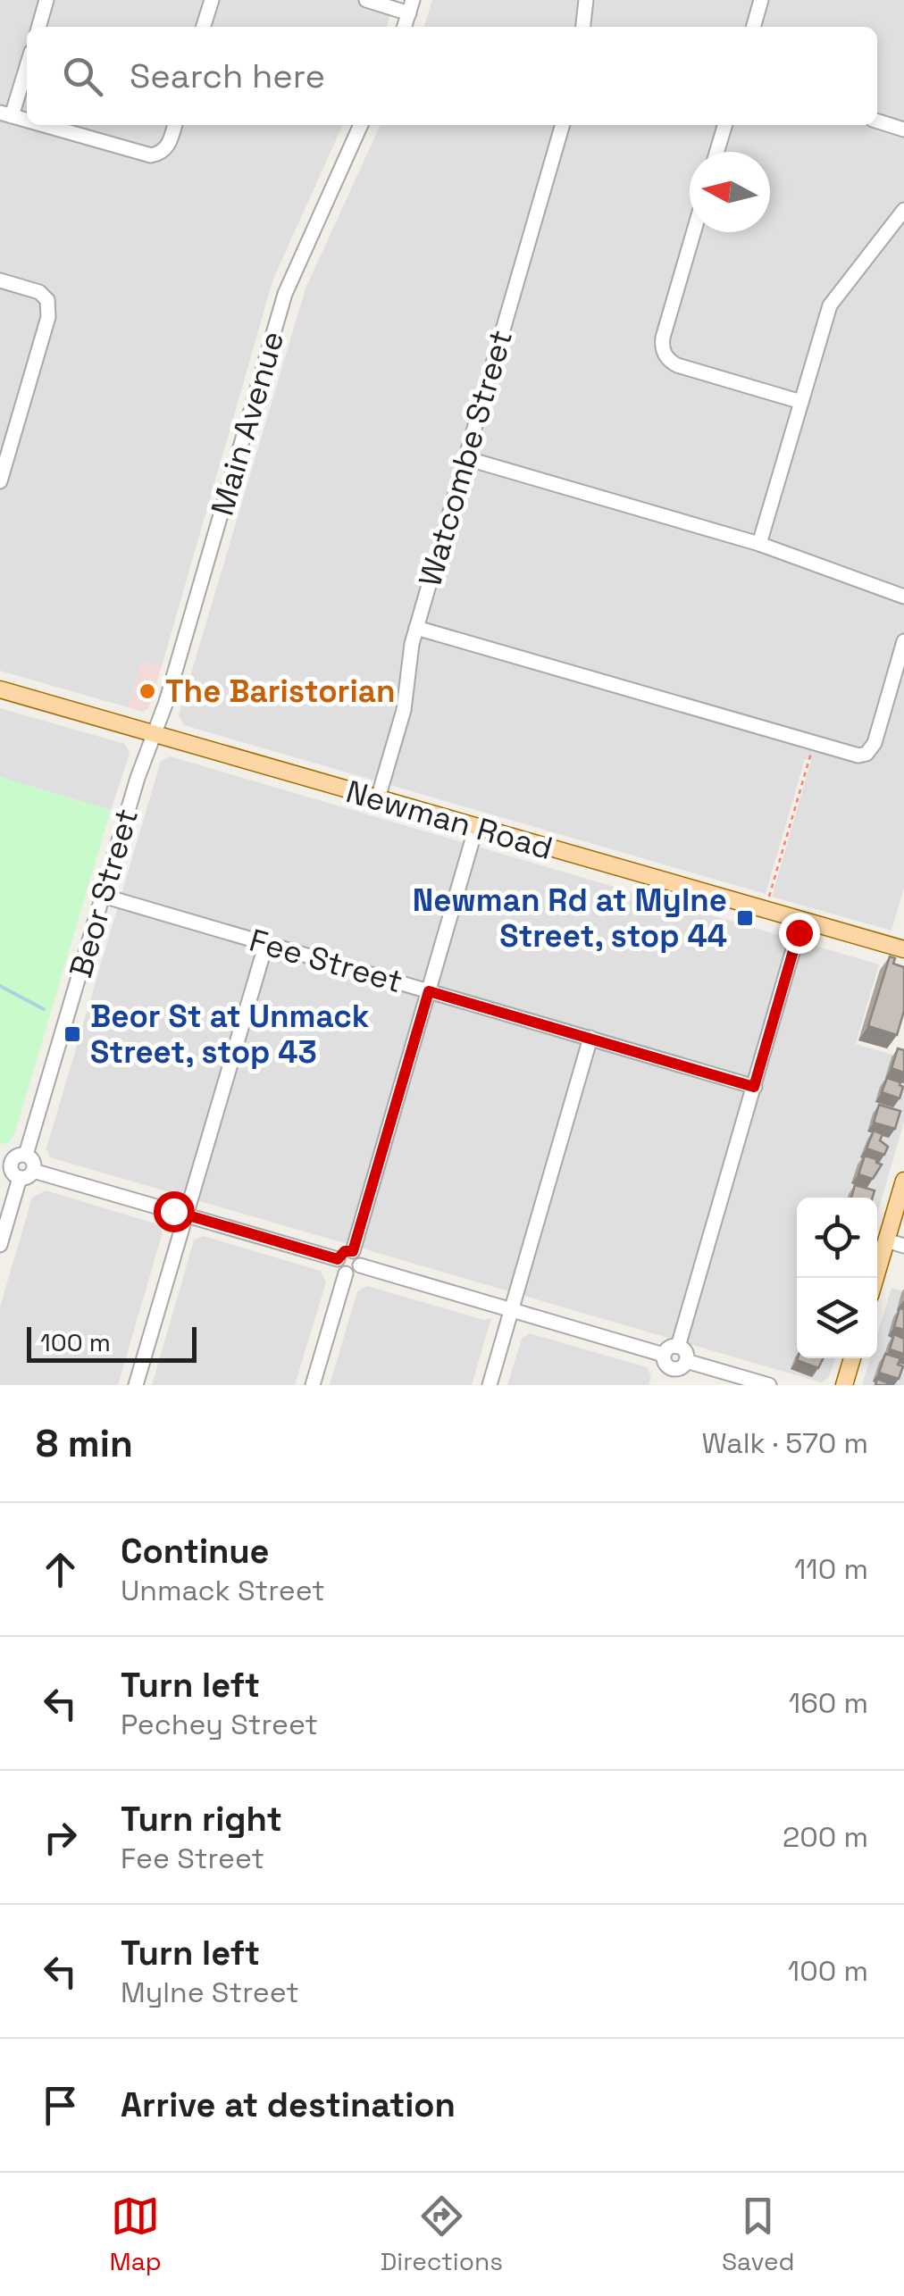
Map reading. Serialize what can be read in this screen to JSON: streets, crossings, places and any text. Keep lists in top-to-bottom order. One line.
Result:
{"streets":{"main road":["Newman Road"],"street":["Main Avenue","Watcombe Street","Beor Street","Fee Street"]},"crossings":[["Main Avenue","Newman Road"],["Main Avenue","Beor Street"],["Watcombe Street","Newman Road"],["Newman Road","Beor Street"],["Beor Street","Fee Street"]],"places":{"other":["The Baristorian"],"transit":["Newman Rd at Mylne Street, stop 44","Beor St at Unmack Street, stop 43"]},"scale_bar":"100 m","north":"left","page":{"search":"Search here","scale":"100 m","heading":["8 min","Walk · 570 m"],"list":[["Continue","Unmack Street","110 m"],["Turn left","Pechey Street","160 m"],["Turn right","Fee Street","200 m"],["Turn left","Mylne Street","100 m"],"Arrive at destination"],"nav":["Map","Directions","Saved"]}}
